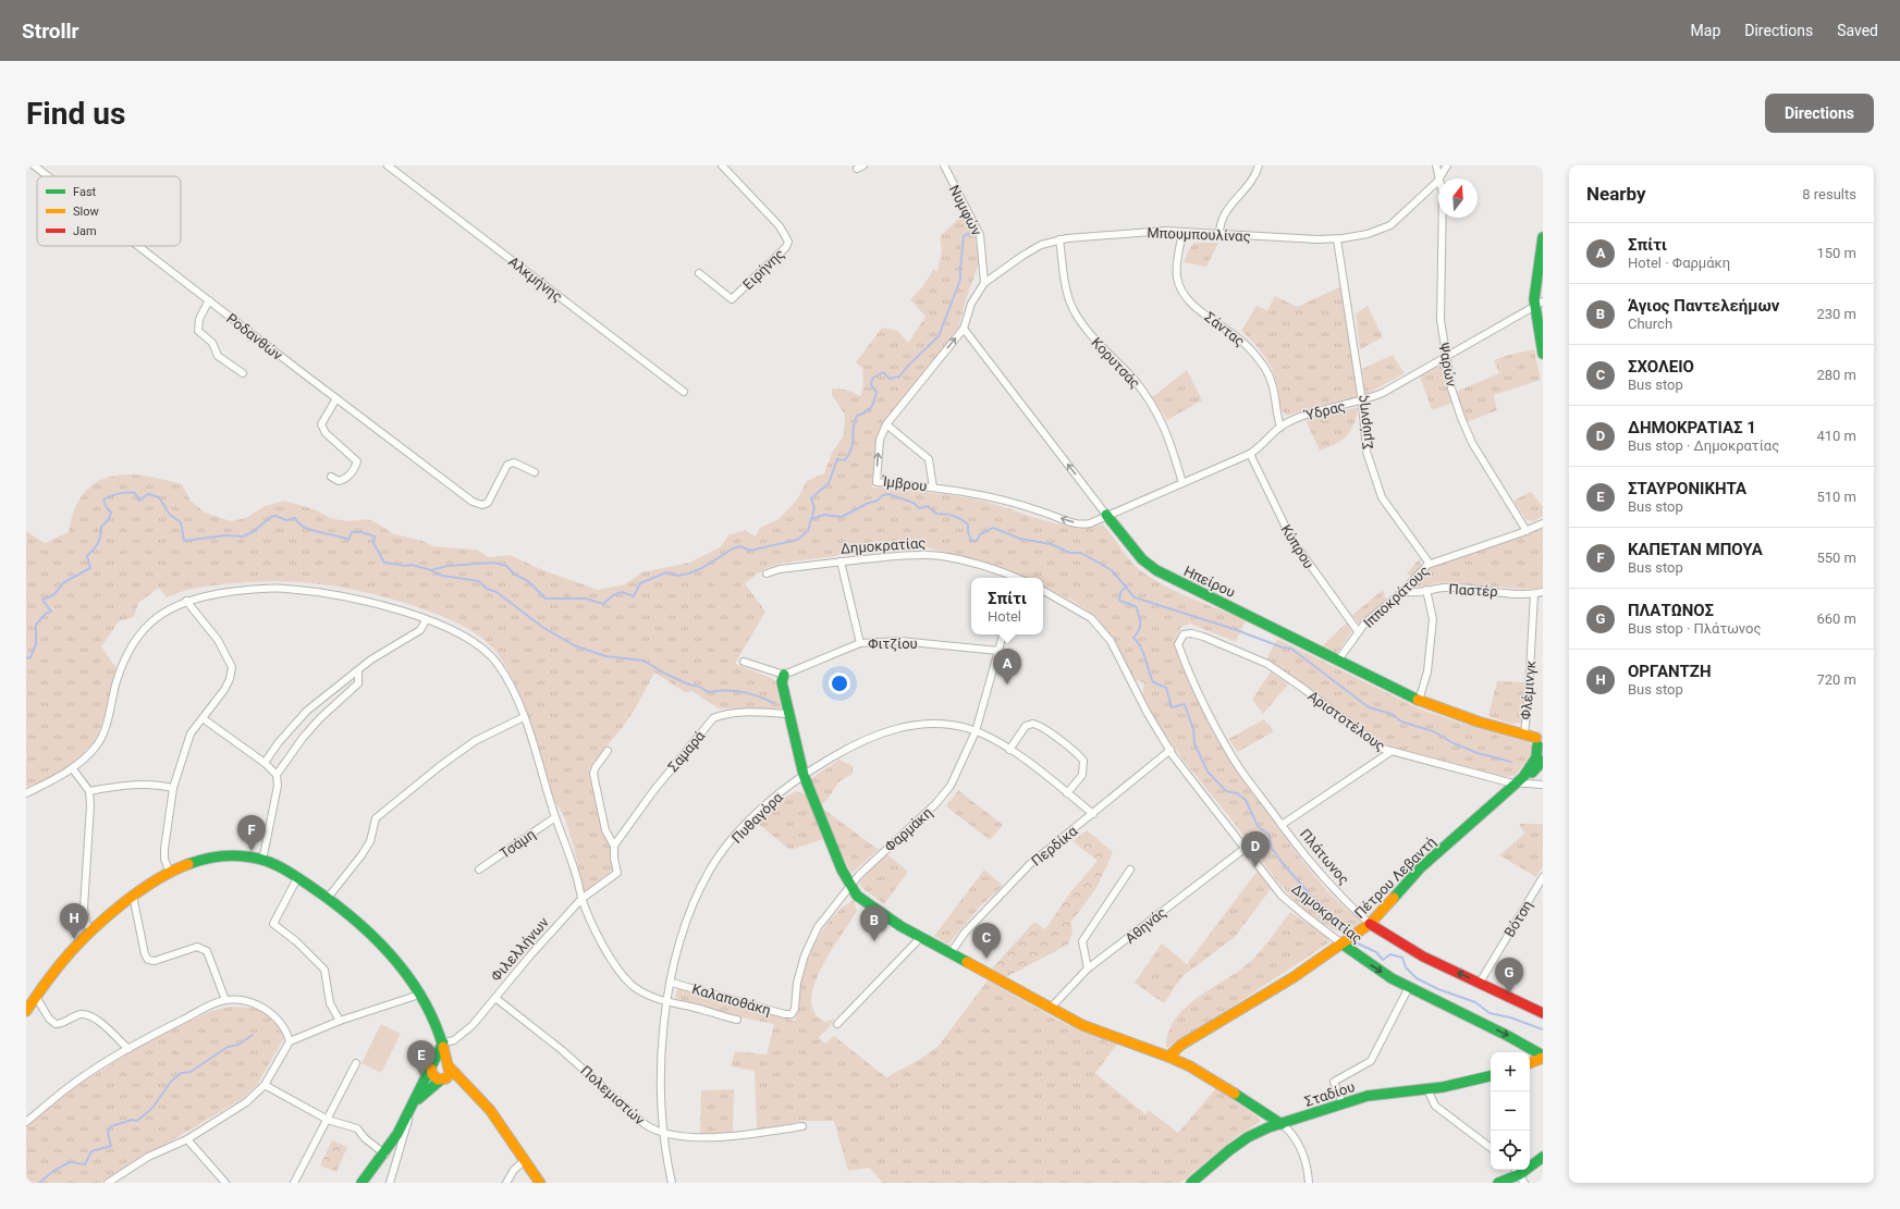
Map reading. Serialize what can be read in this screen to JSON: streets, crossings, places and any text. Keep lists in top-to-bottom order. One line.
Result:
{"streets":{"street":["Νυμφών","Μπουμπουλίνας","Ειρήνης","Αλκμήνης","Σάντας","Ροδανθών","Κορυτσάς","Ψαρών","Ύδρας","Σμύρνης","Ίμβρου","Δημοκρατίας","Κύπρου","Ηπείρου","Παστέρ","Ιπποκράτους","Φιτζίου","Φλέμινγκ","Αριστοτέλους","Σαμαρά","Πυθαγόρα","Φαρμάκη","Τσάμη","Περδίκα","Πλάτωνος","Πέτρου Λεβαντή","Βότση","Αθηνάς","Φιλελλήνων","Καλαποθάκη","Σταδίου","Πολεμιστών"]},"crossings":[["Νυμφών","Μπουμπουλίνας"],["Μπουμπουλίνας","Σάντας"],["Μπουμπουλίνας","Κορυτσάς"],["Μπουμπουλίνας","Ψαρών"],["Μπουμπουλίνας","Σμύρνης"],["Μπουμπουλίνας","Ίμβρου"],["Μπουμπουλίνας","Ηπείρου"],["Σάντας","Ύδρας"],["Κορυτσάς","Ύδρας"],["Ψαρών","Ύδρας"],["Ψαρών","Ιπποκράτους"],["Ύδρας","Σμύρνης"],["Ύδρας","Ίμβρου"],["Ύδρας","Κύπρου"],["Ύδρας","Ηπείρου"],["Σμύρνης","Ιπποκράτους"],["Ίμβρου","Ηπείρου"],["Δημοκρατίας","Περδίκα"],["Δημοκρατίας","Πέτρου Λεβαντή"],["Δημοκρατίας","Αθηνάς"],["Κύπρου","Ιπποκράτους"],["Ηπείρου","Ιπποκράτους"],["Ηπείρου","Φλέμινγκ"],["Ηπείρου","Πέτρου Λεβαντή"],["Παστέρ","Ιπποκράτους"],["Παστέρ","Φλέμινγκ"],["Φιτζίου","Φαρμάκη"],["Αριστοτέλους","Πλάτωνος"],["Αριστοτέλους","Πέτρου Λεβαντή"],["Σαμαρά","Φιλελλήνων"],["Πυθαγόρα","Φαρμάκη"],["Πυθαγόρα","Περδίκα"],["Πυθαγόρα","Καλαποθάκη"],["Πυθαγόρα","Πολεμιστών"],["Φαρμάκη","Καλαποθάκη"],["Πλάτωνος","Πέτρου Λεβαντή"],["Πλάτωνος","Βότση"],["Φιλελλήνων","Πολεμιστών"]],"legend":["Fast","Slow","Jam"],"north":"top","page":{"header":"Strollr","nav":["Map","Directions","Saved"],"buttons":"Directions","title":"Find us","heading":["Nearby","8 results"],"list":[{"mark":"A","name":"Σπίτι","note":"Hotel · Φαρμάκη","value":"150 m"},{"mark":"B","name":"Άγιος Παντελεήμων","note":"Church","value":"230 m"},{"mark":"C","name":"ΣΧΟΛΕΙΟ","note":"Bus stop","value":"280 m"},{"mark":"D","name":"ΔΗΜΟΚΡΑΤΙΑΣ 1","note":"Bus stop · Δημοκρατίας","value":"410 m"},{"mark":"E","name":"ΣΤΑΥΡΟΝΙΚΗΤΑ","note":"Bus stop","value":"510 m"},{"mark":"F","name":"ΚΑΠΕΤΑΝ ΜΠΟΥΑ","note":"Bus stop","value":"550 m"},{"mark":"G","name":"ΠΛΑΤΩΝΟΣ","note":"Bus stop · Πλάτωνος","value":"660 m"},{"mark":"H","name":"ΟΡΓΑΝΤΖΗ","note":"Bus stop","value":"720 m"}],"popup":["Σπίτι","Hotel"],"pins":["A","F","D","H","B","C","G","E"],"map_buttons":["+","−"]}}
